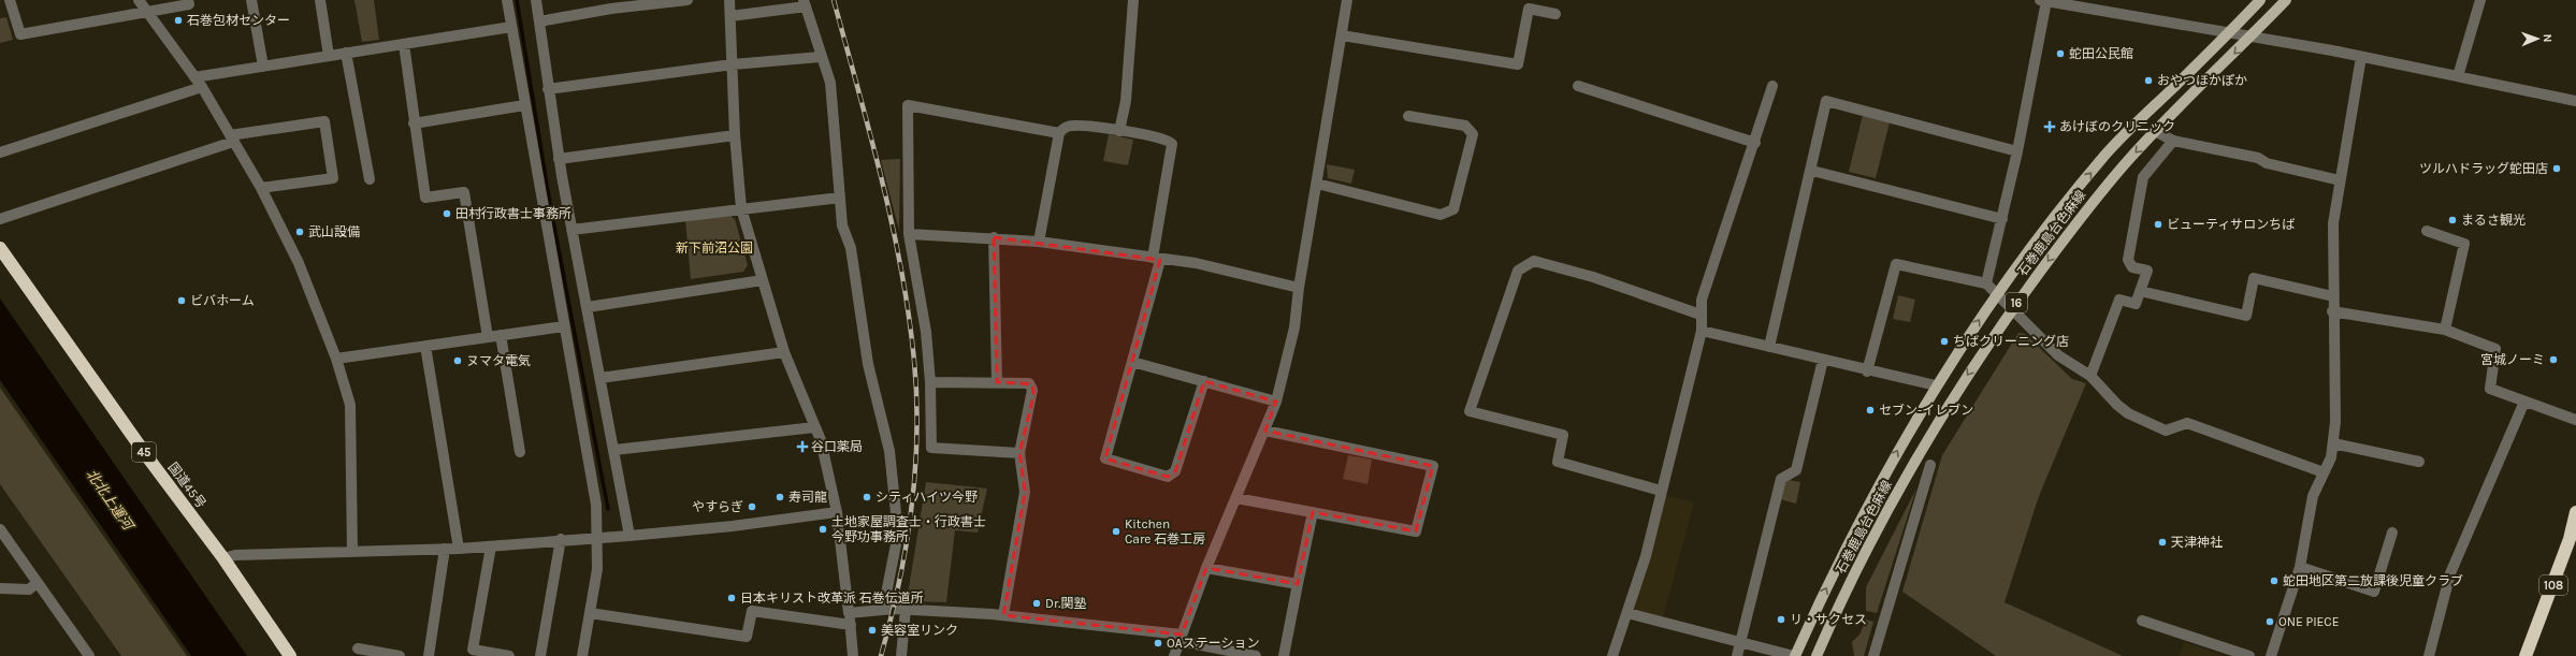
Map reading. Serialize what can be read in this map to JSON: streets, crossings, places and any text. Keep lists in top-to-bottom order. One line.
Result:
{"streets":{"highway":["45","国道45号","108"],"main road":["石巻鹿島台色麻線","16"]},"water":["北北上運河"],"parks":["新下前沼公園"],"places":{"other":["石巻包材センター","蛇田公民館","おやつほかぽか","ツルハドラッグ蛇田店","田村行政書士事務所","まるさ観光","ビューティサロンちば","武山設備","ビバホーム","ちばクリーニング店","宮城ノーミ","ヌマタ電気","セブン-イレブン","寿司龍","シティハイツ今野","やすらぎ","土地家屋調査士・行政書士 今野功事務所","Kitchen Care 石巻工房","天津神社","蛇田地区第二放課後児童クラブ","日本キリスト改革派 石巻伝道所","Dr.関塾","リ・サクセス","ONE PIECE","美容室リンク","OAステーション"],"health":["あけぼのクリニック","谷口薬局"]},"north":"right"}
